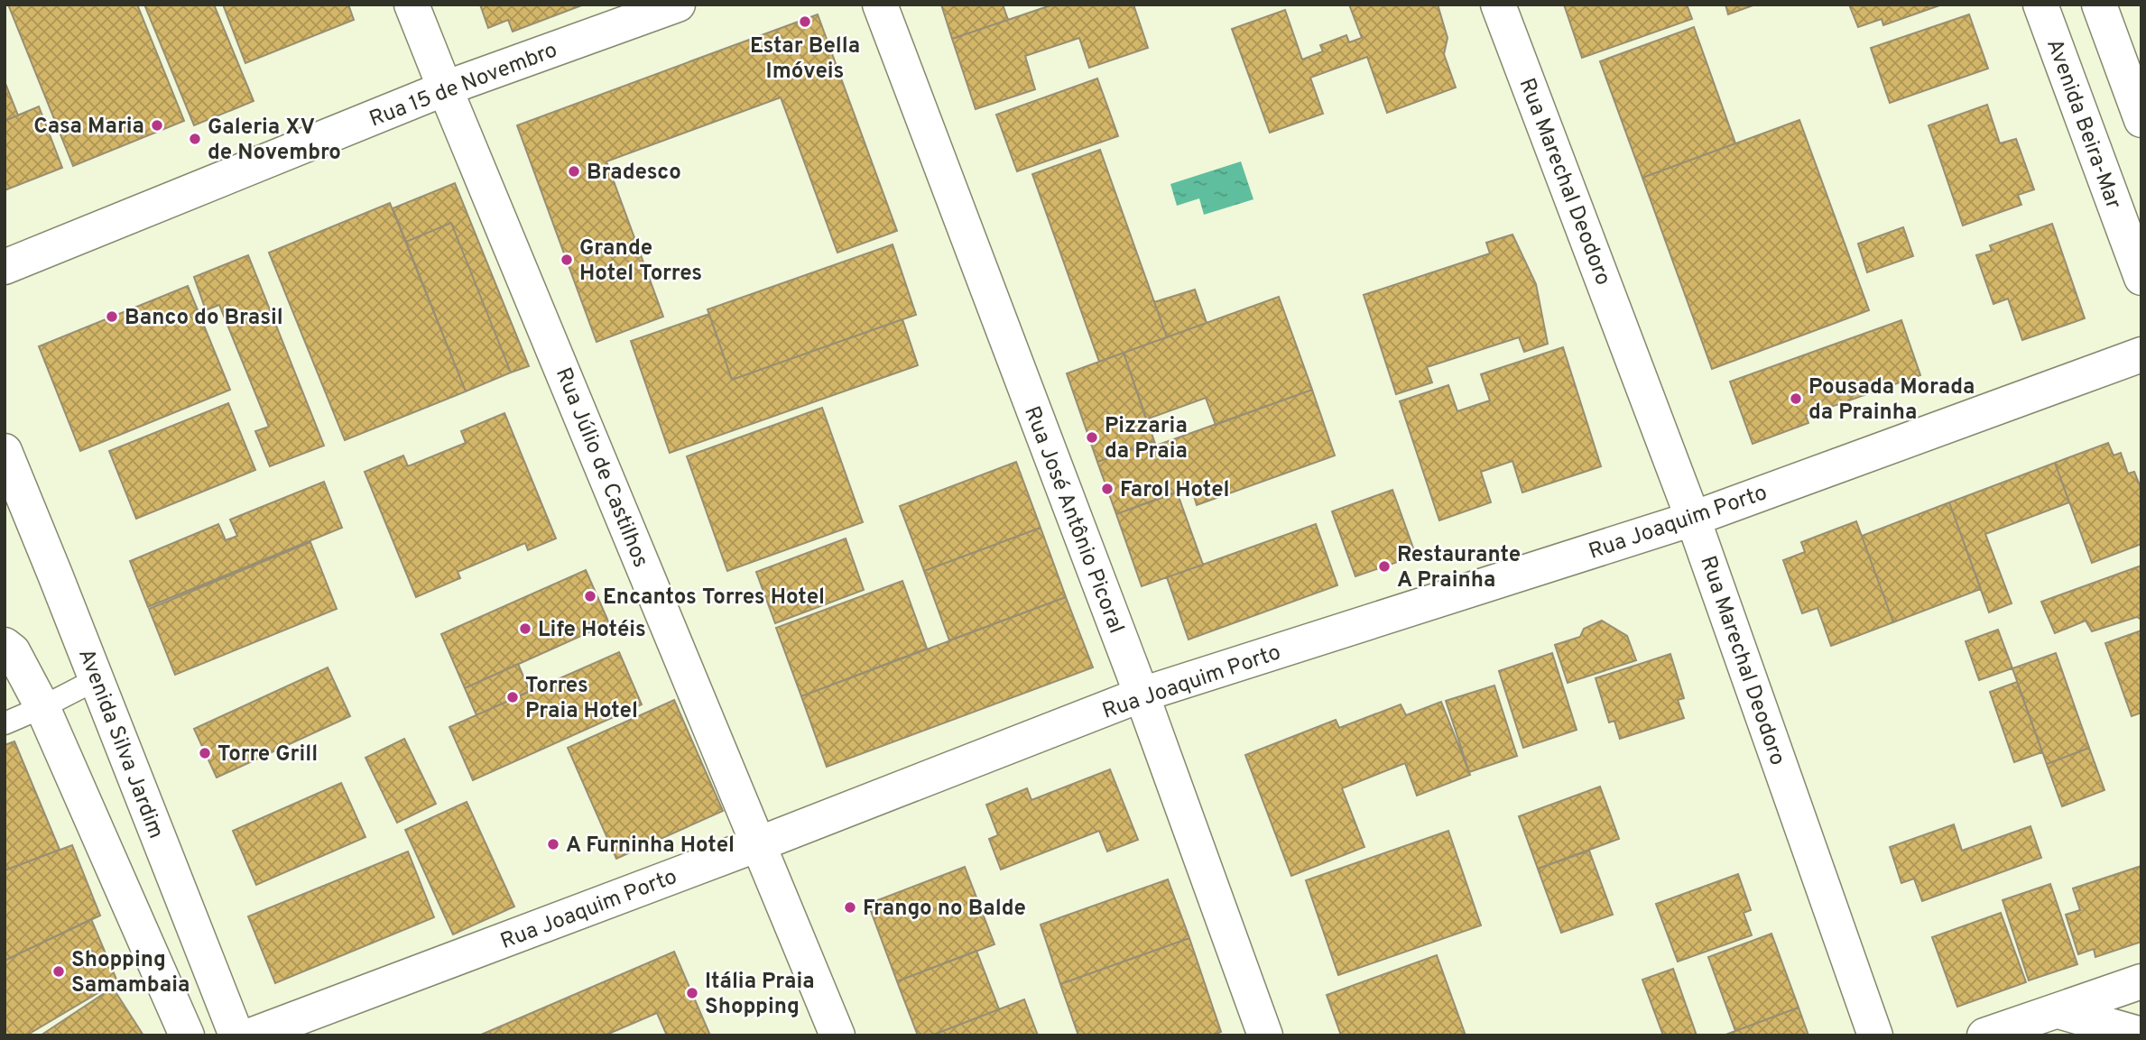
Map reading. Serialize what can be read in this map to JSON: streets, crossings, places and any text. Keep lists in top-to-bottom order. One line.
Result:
{"streets":{"street":["Rua 15 de Novembro","Avenida Beira-Mar","Rua Marechal Deodoro","Rua Júlio de Castilhos","Rua José Antônio Picoral","Rua Joaquim Porto","Avenida Silva Jardim"]},"crossings":[["Rua 15 de Novembro","Rua Júlio de Castilhos"],["Rua Marechal Deodoro","Rua Joaquim Porto"],["Rua Júlio de Castilhos","Rua Joaquim Porto"],["Rua José Antônio Picoral","Rua Joaquim Porto"]],"places":["Estar Bella Imóveis","Casa Maria","Galeria XV de Novembro","Bradesco","Grande Hotel Torres","Banco do Brasil","Pousada Morada da Prainha","Pizzaria da Praia","Farol Hotel","Restaurante A Prainha","Encantos Torres Hotel","Life Hotéis","Torres Praia Hotel","Torre Grill","A Furninha Hotel","Frango no Balde","Shopping Samambaia","Itália Praia Shopping"]}
